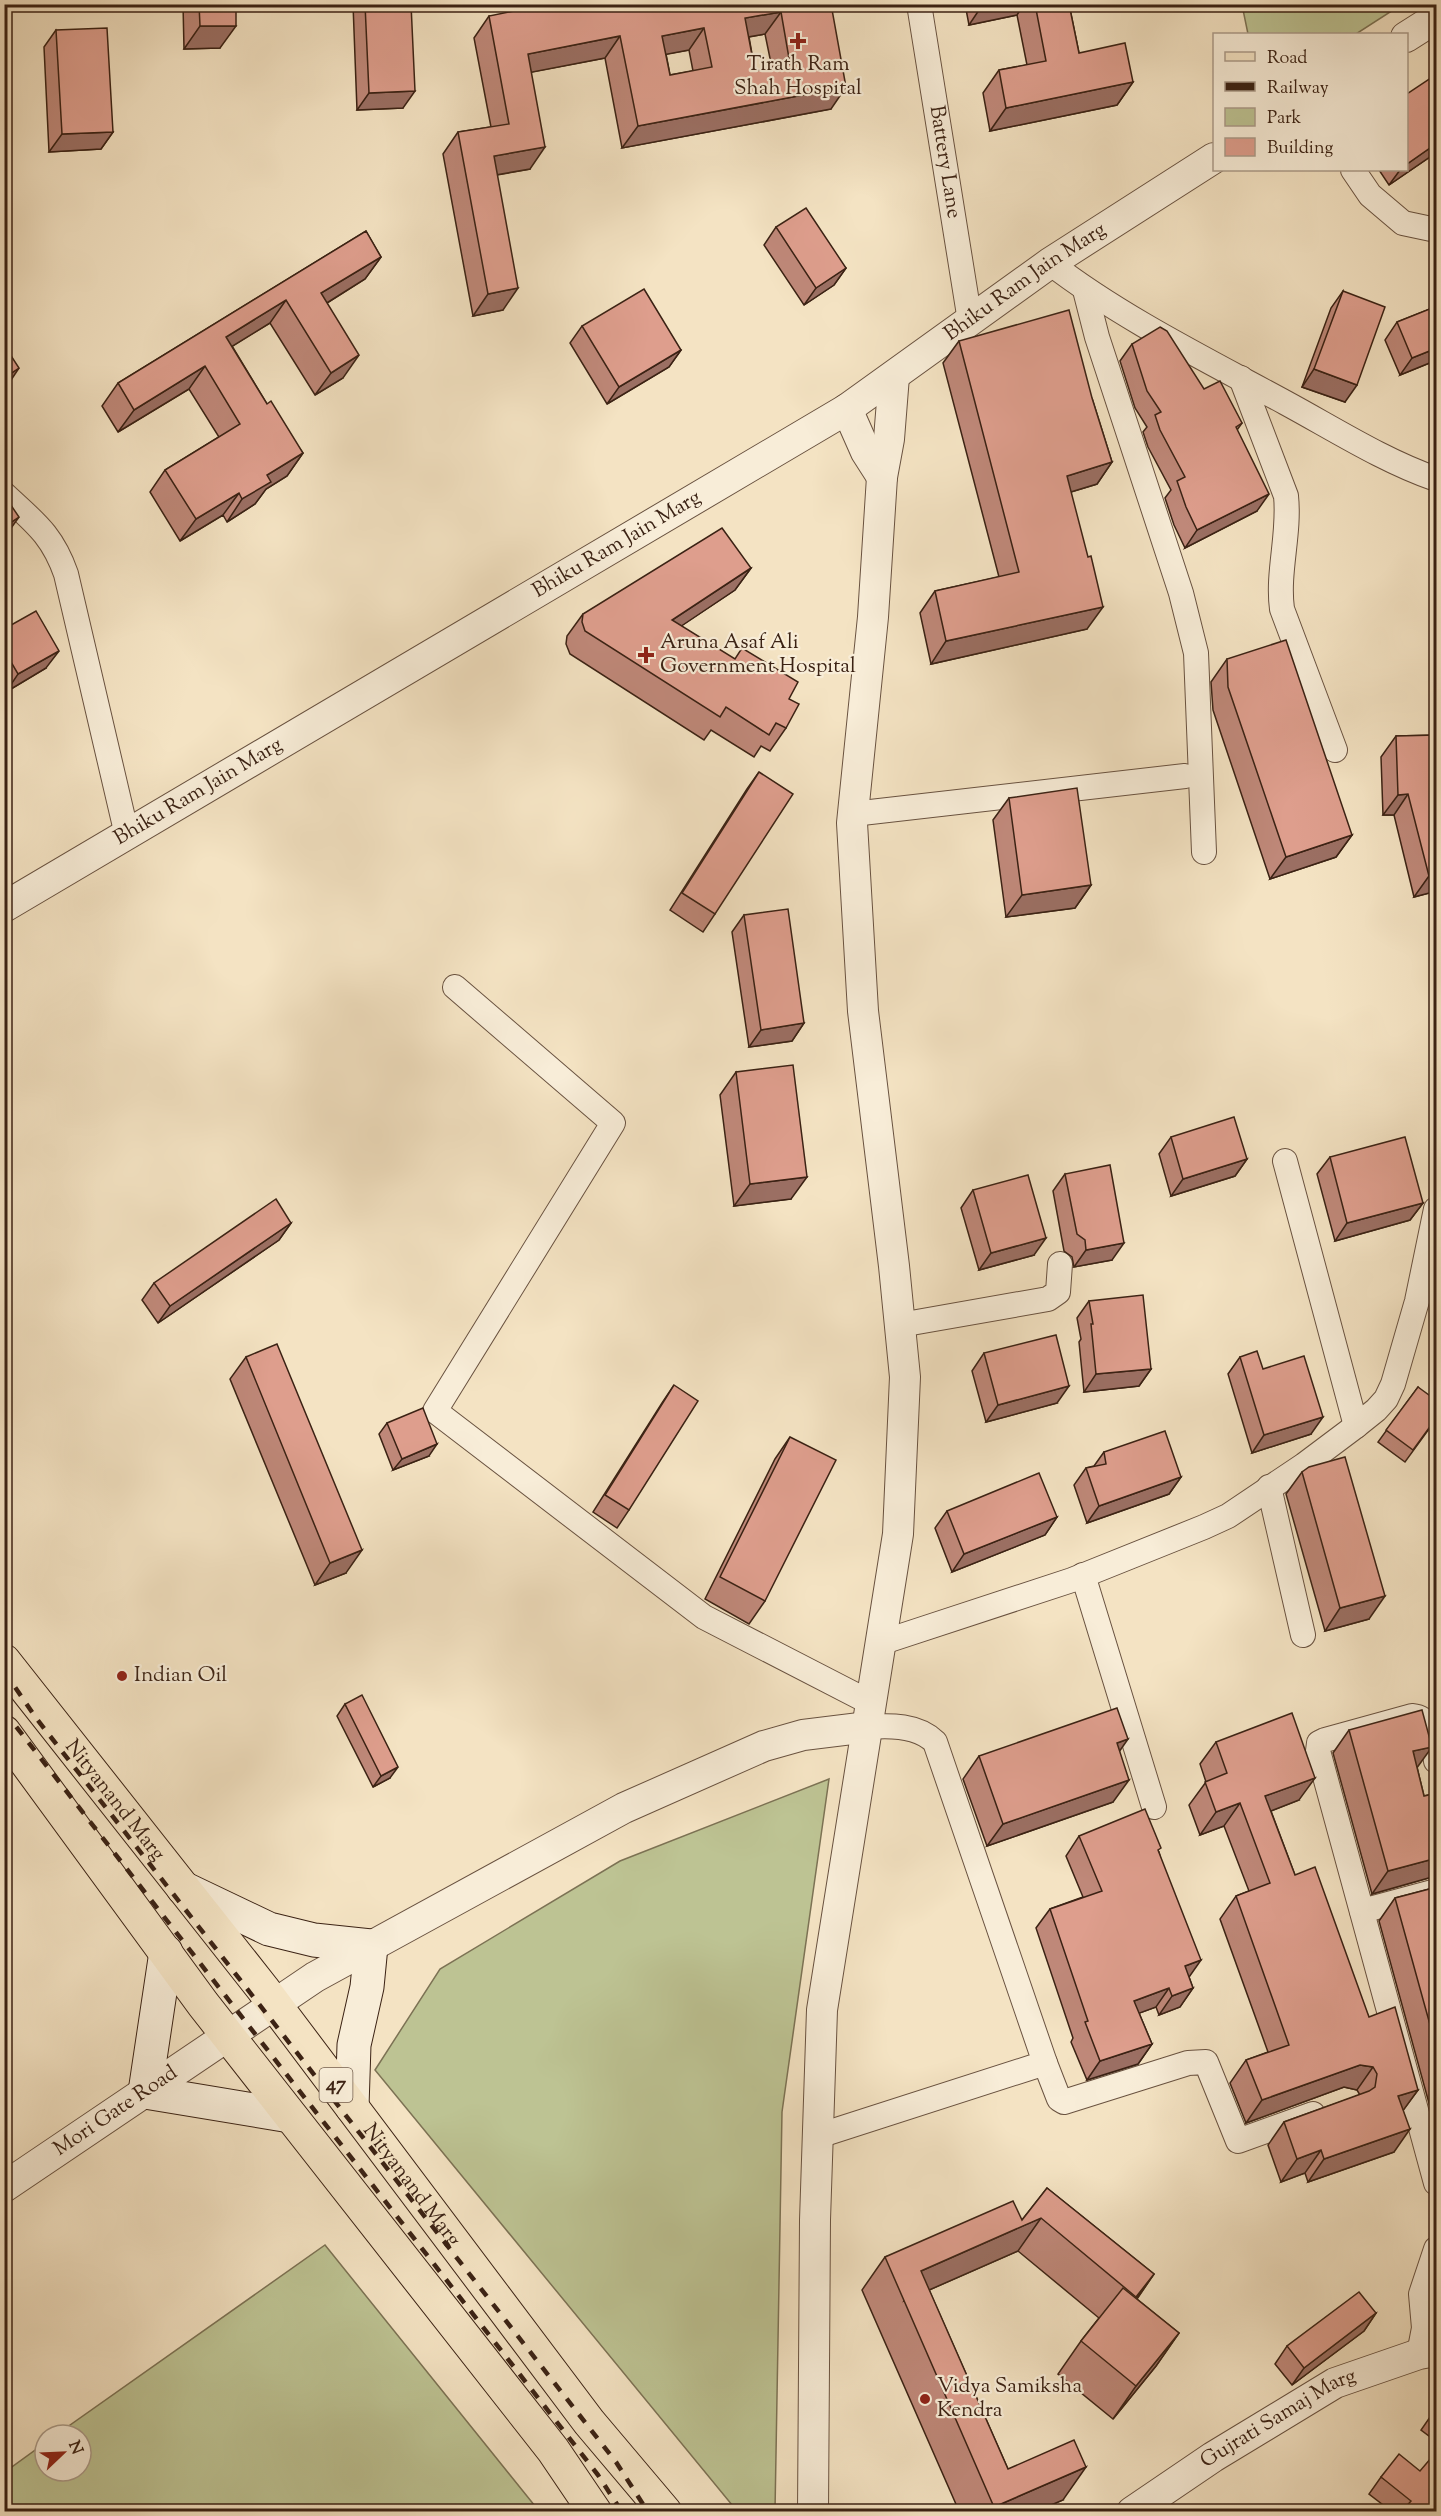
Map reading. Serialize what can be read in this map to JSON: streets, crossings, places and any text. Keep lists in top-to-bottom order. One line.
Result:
{"streets":{"main road":["Nityanand Marg","47"],"street":["Battery Lane","Bhiku Ram Jain Marg","Mori Gate Road","Gujrati Samaj Marg"]},"crossings":[["Battery Lane","Bhiku Ram Jain Marg"],["Nityanand Marg","Mori Gate Road"],["47","Mori Gate Road"]],"places":{"health":["Tirath Ram Shah Hospital","Aruna Asaf Ali Government Hospital"],"other":["Indian Oil","Vidya Samiksha Kendra"]},"legend":["Road","Railway","Park","Building"],"north":"top right"}
